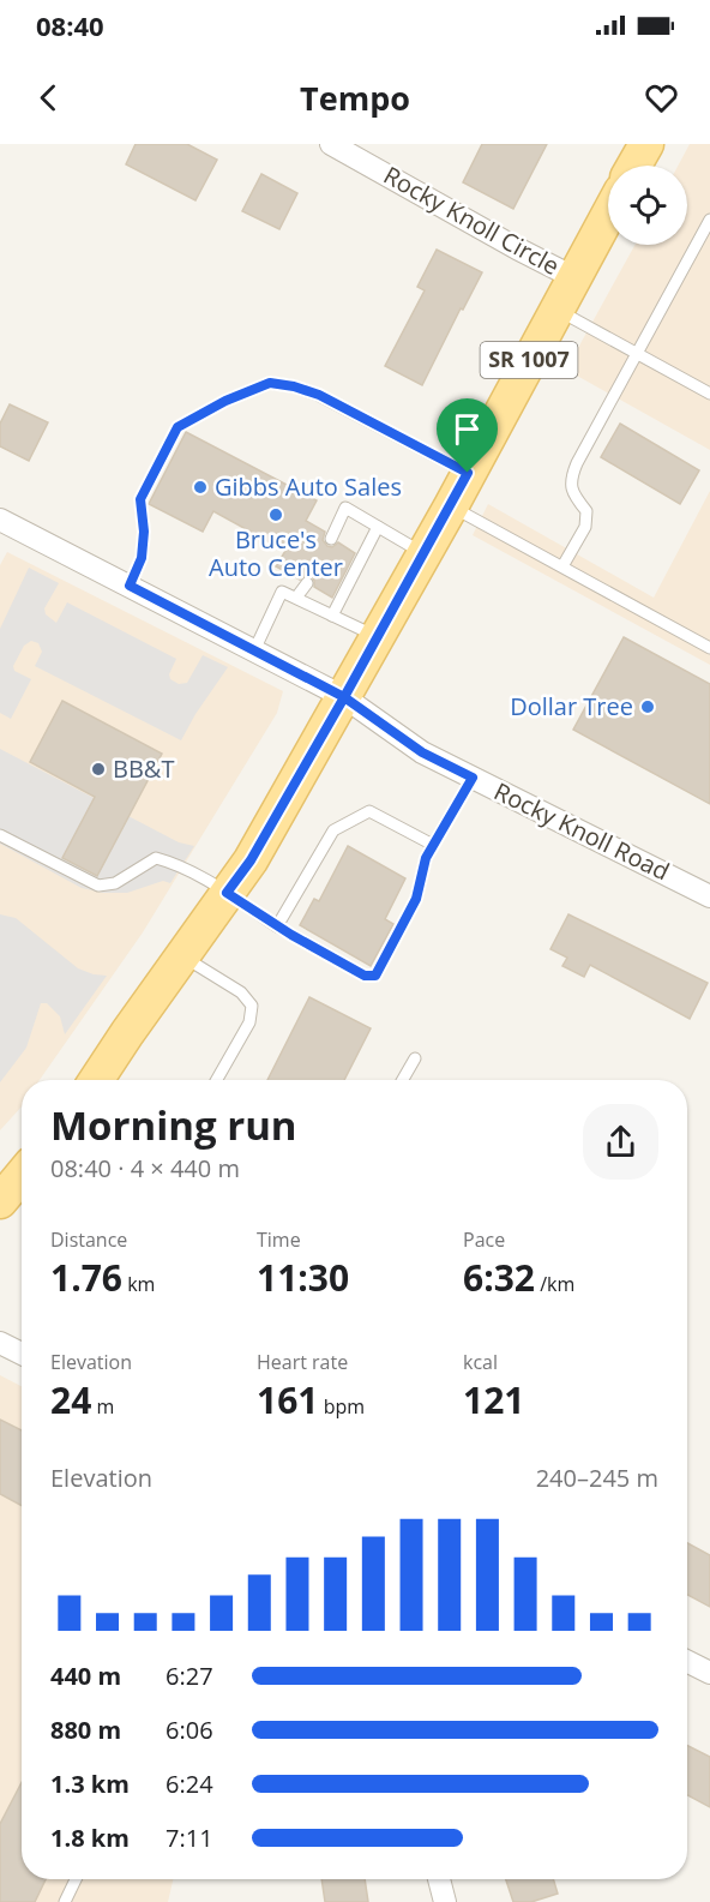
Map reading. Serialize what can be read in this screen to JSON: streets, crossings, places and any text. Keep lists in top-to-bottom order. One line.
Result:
{"streets":{"main road":["SR 1007"],"street":["Rocky Knoll Circle","Rocky Knoll Road"]},"crossings":[["Rocky Knoll Circle","SR 1007"],["SR 1007","Rocky Knoll Road"]],"places":["Gibbs Auto Sales","Bruce's Auto Center","Dollar Tree","BB&T"],"page":{"status":"08:40","header":"Tempo","heading":["Morning run","08:40 · 4 × 440 m"],"stats":[["Distance","1.76 km"],["Time","11:30"],["Pace","6:32 /km"],["Elevation","24 m"],["Heart rate","161 bpm"],["kcal","121"]],"chart":["Elevation","240–245 m"],"list":[{"name":"440 m","note":"6:27"},{"name":"880 m","note":"6:06"},{"name":"1.3 km","note":"6:24"},{"name":"1.8 km","note":"7:11"}]}}
